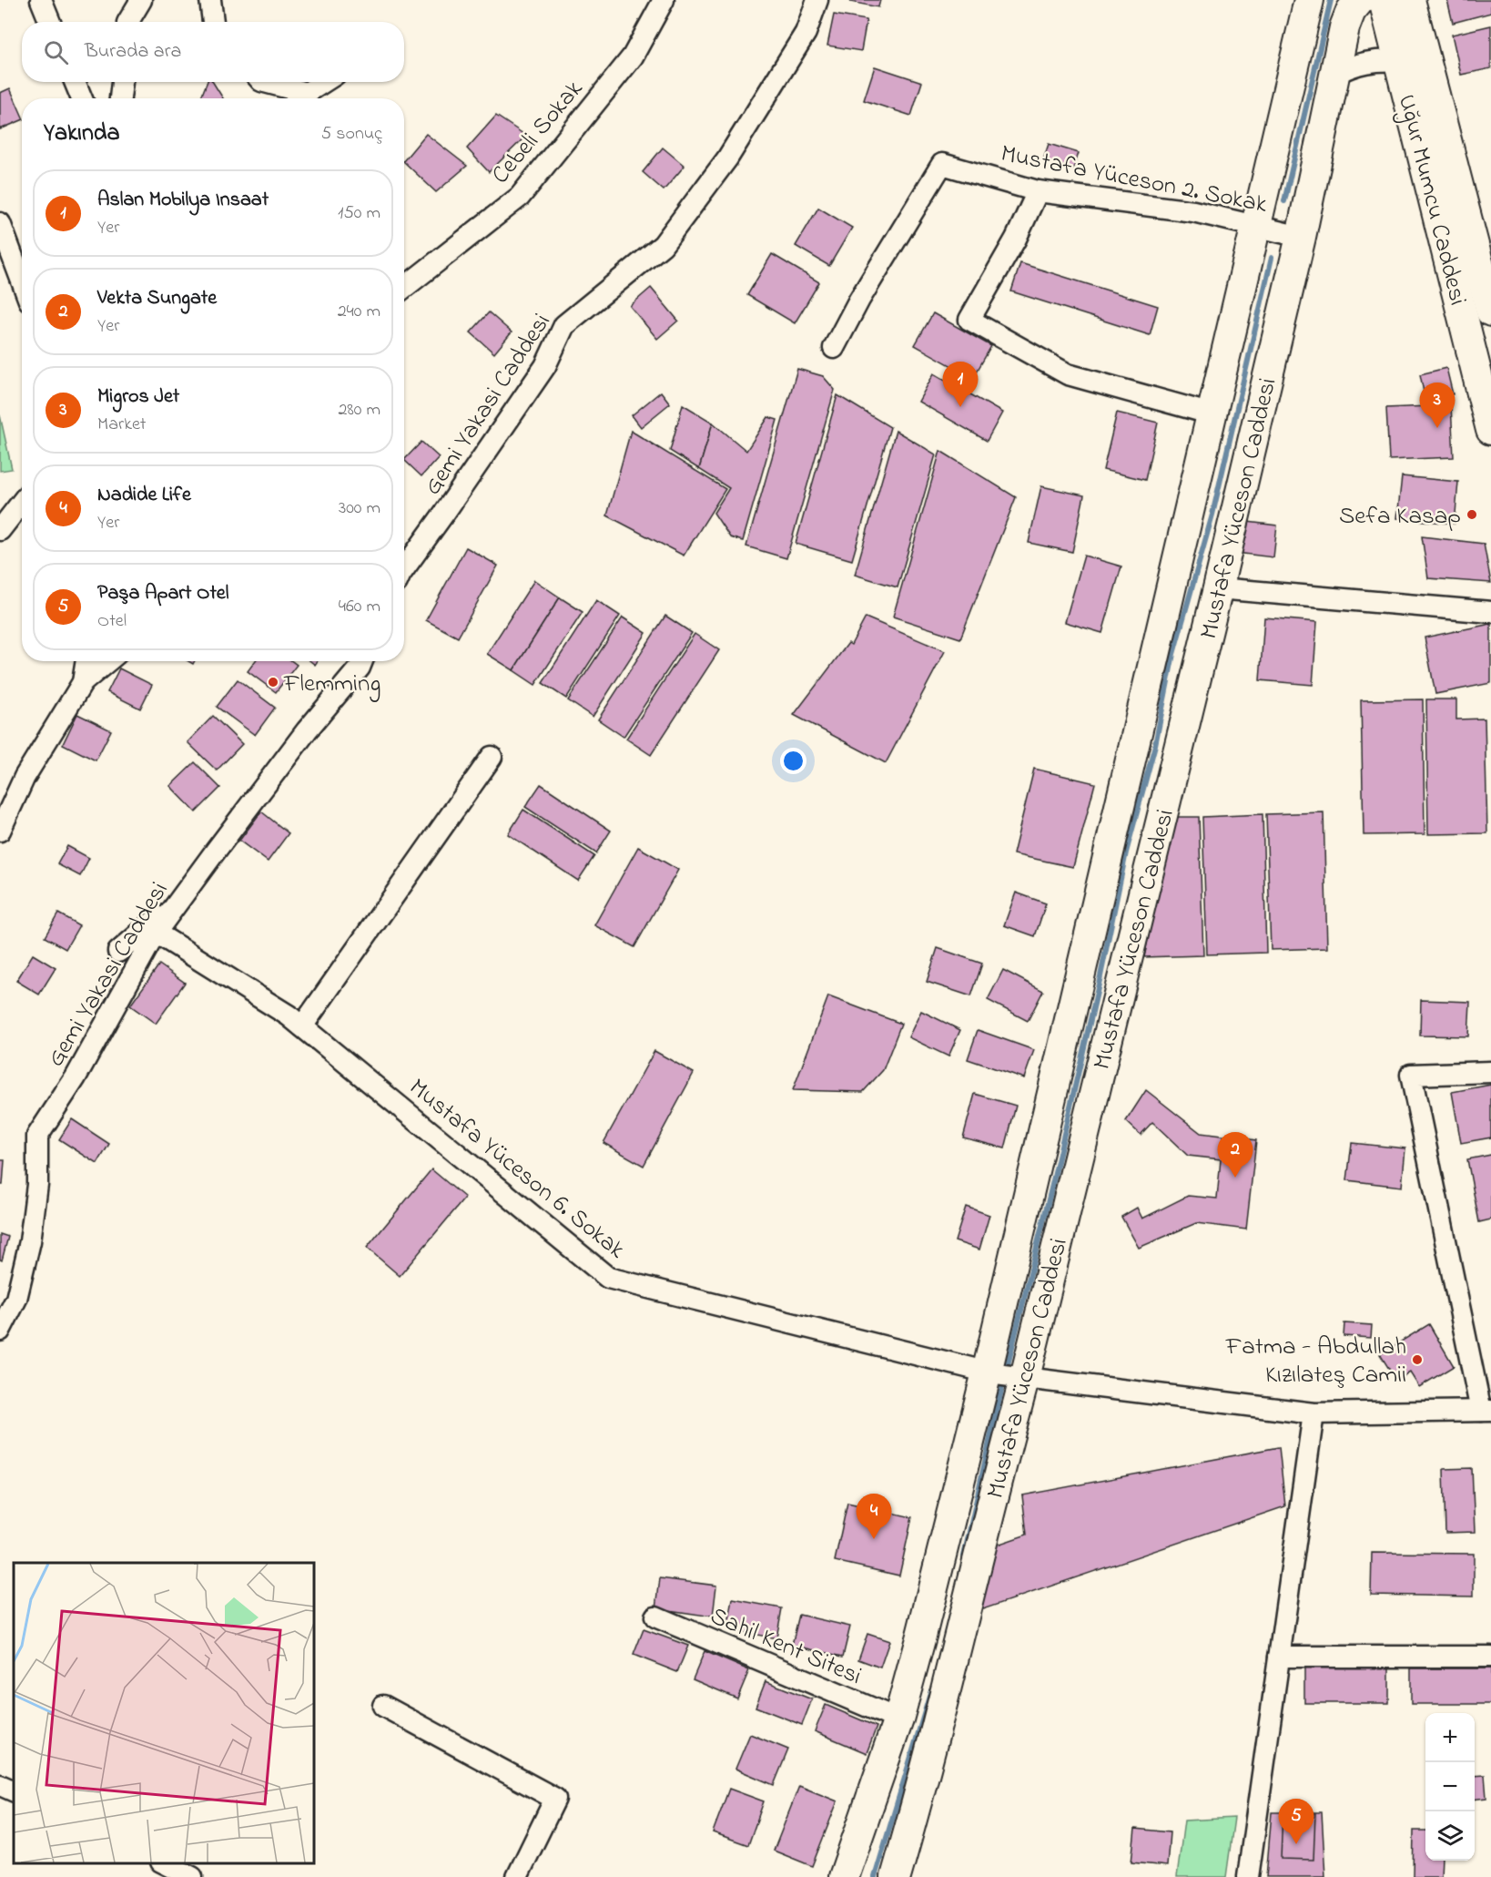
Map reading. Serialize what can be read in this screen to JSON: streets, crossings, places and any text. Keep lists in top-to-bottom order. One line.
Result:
{"streets":{"street":["Cebeli Sokak","Mustafa Yüceson 2. Sokak","Uğur Mumcu Caddesi","Gemi Yakasi Caddesi","Mustafa Yüceson Caddesi","Mustafa Yüceson 6. Sokak","Sahil Kent Sitesi"]},"crossings":[["Mustafa Yüceson 2. Sokak","Mustafa Yüceson Caddesi"],["Gemi Yakasi Caddesi","Mustafa Yüceson 6. Sokak"],["Mustafa Yüceson Caddesi","Mustafa Yüceson 6. Sokak"],["Mustafa Yüceson Caddesi","Sahil Kent Sitesi"]],"places":["Sefa Kasap","Flemming","Fatma - Abdullah Kızılateş Camii"],"page":{"search":"Burada ara","heading":["Yakında","5 sonuç"],"list":[{"mark":"1","name":"Aslan Mobilya Insaat","note":"Yer","value":"150 m"},{"mark":"2","name":"Vekta Sungate","note":"Yer","value":"240 m"},{"mark":"3","name":"Migros Jet","note":"Market","value":"280 m"},{"mark":"4","name":"Nadide Life","note":"Yer","value":"300 m"},{"mark":"5","name":"Paşa Apart Otel","note":"Otel","value":"460 m"}],"pins":["1","3","2","4","5"],"map_buttons":["+","−"]}}
